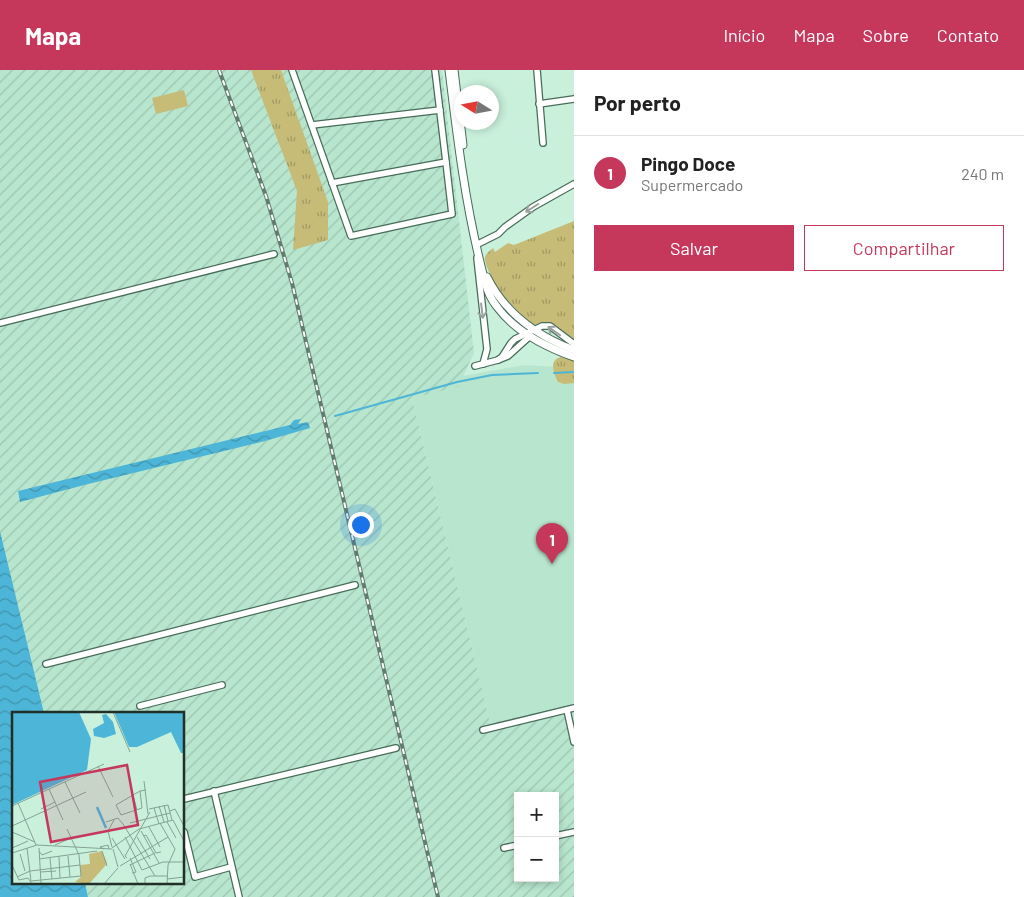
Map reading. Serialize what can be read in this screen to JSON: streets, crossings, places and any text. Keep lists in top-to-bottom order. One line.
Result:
{"north":"left","page":{"header":"Mapa","nav":["Início","Mapa","Sobre","Contato"],"heading":"Por perto","list":[{"mark":"1","name":"Pingo Doce","note":"Supermercado","value":"240 m"}],"buttons":["Salvar","Compartilhar"],"pins":"1","map_buttons":["+","−"]}}
